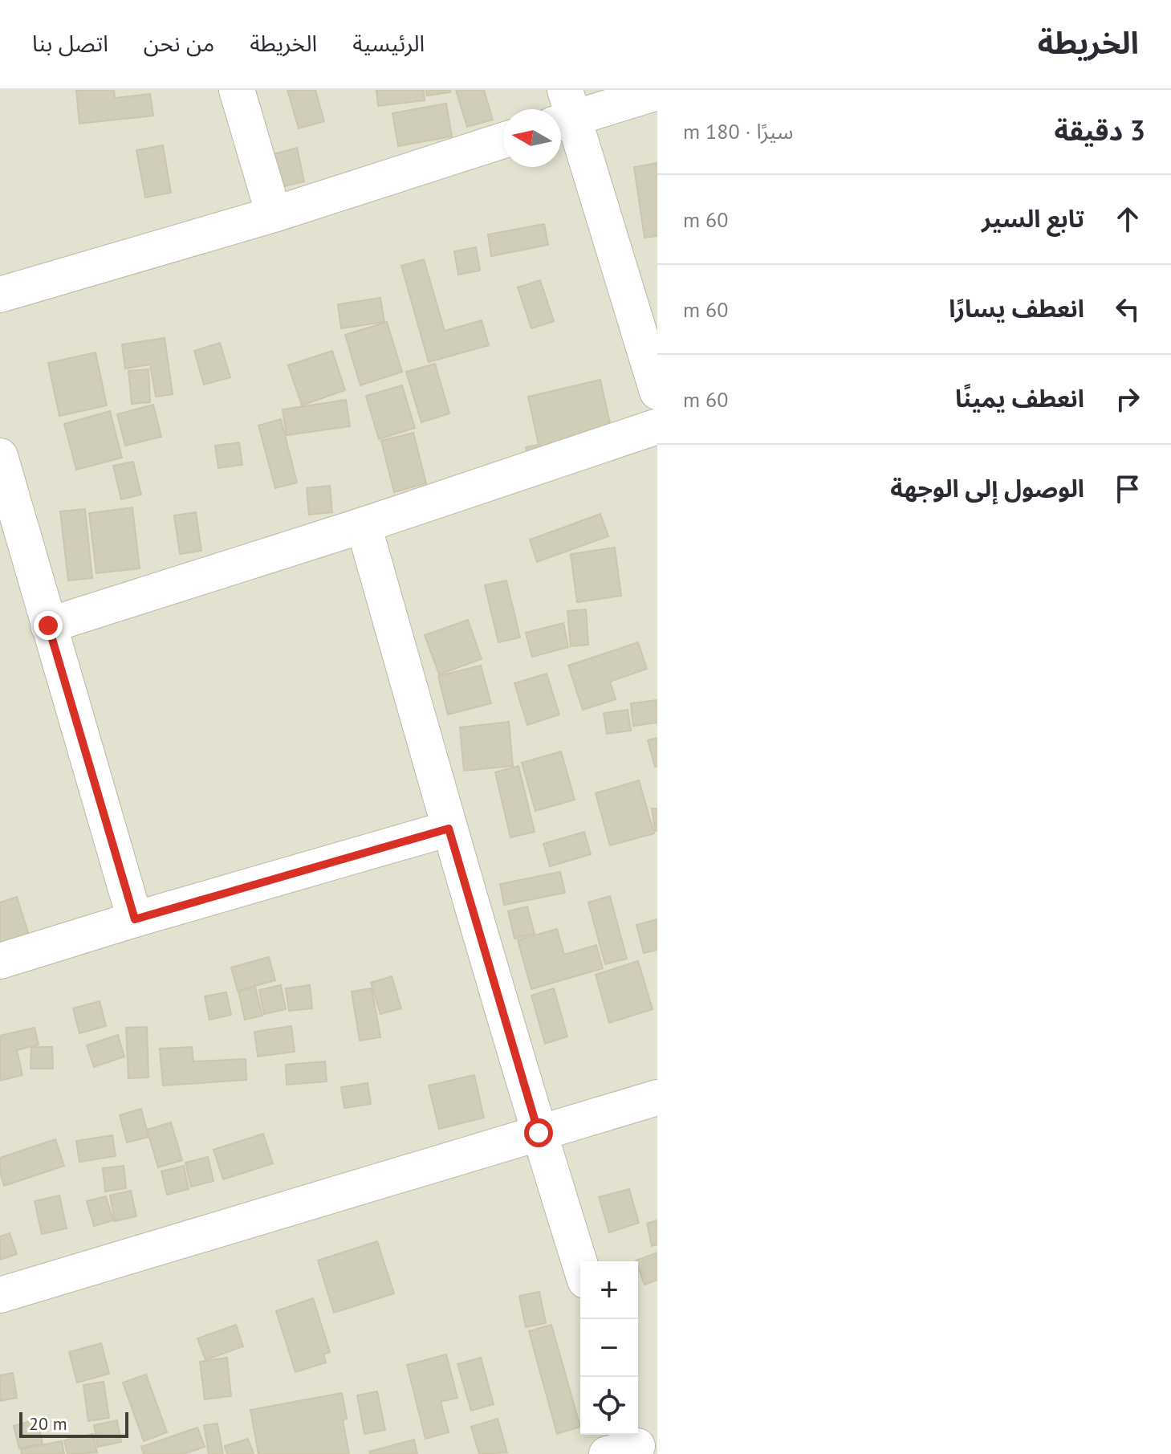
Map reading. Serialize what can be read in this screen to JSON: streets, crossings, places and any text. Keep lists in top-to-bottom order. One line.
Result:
{"scale_bar":"20 m","north":"left","page":{"header":"الخريطة","nav":["الرئيسية","الخريطة","من نحن","اتصل بنا"],"heading":["3 دقيقة","سيرًا · 180 m"],"list":[["تابع السير","60 m"],["انعطف يسارًا","60 m"],["انعطف يمينًا","60 m"],"الوصول إلى الوجهة"],"map_buttons":["+","−"],"scale":"20 m"}}
